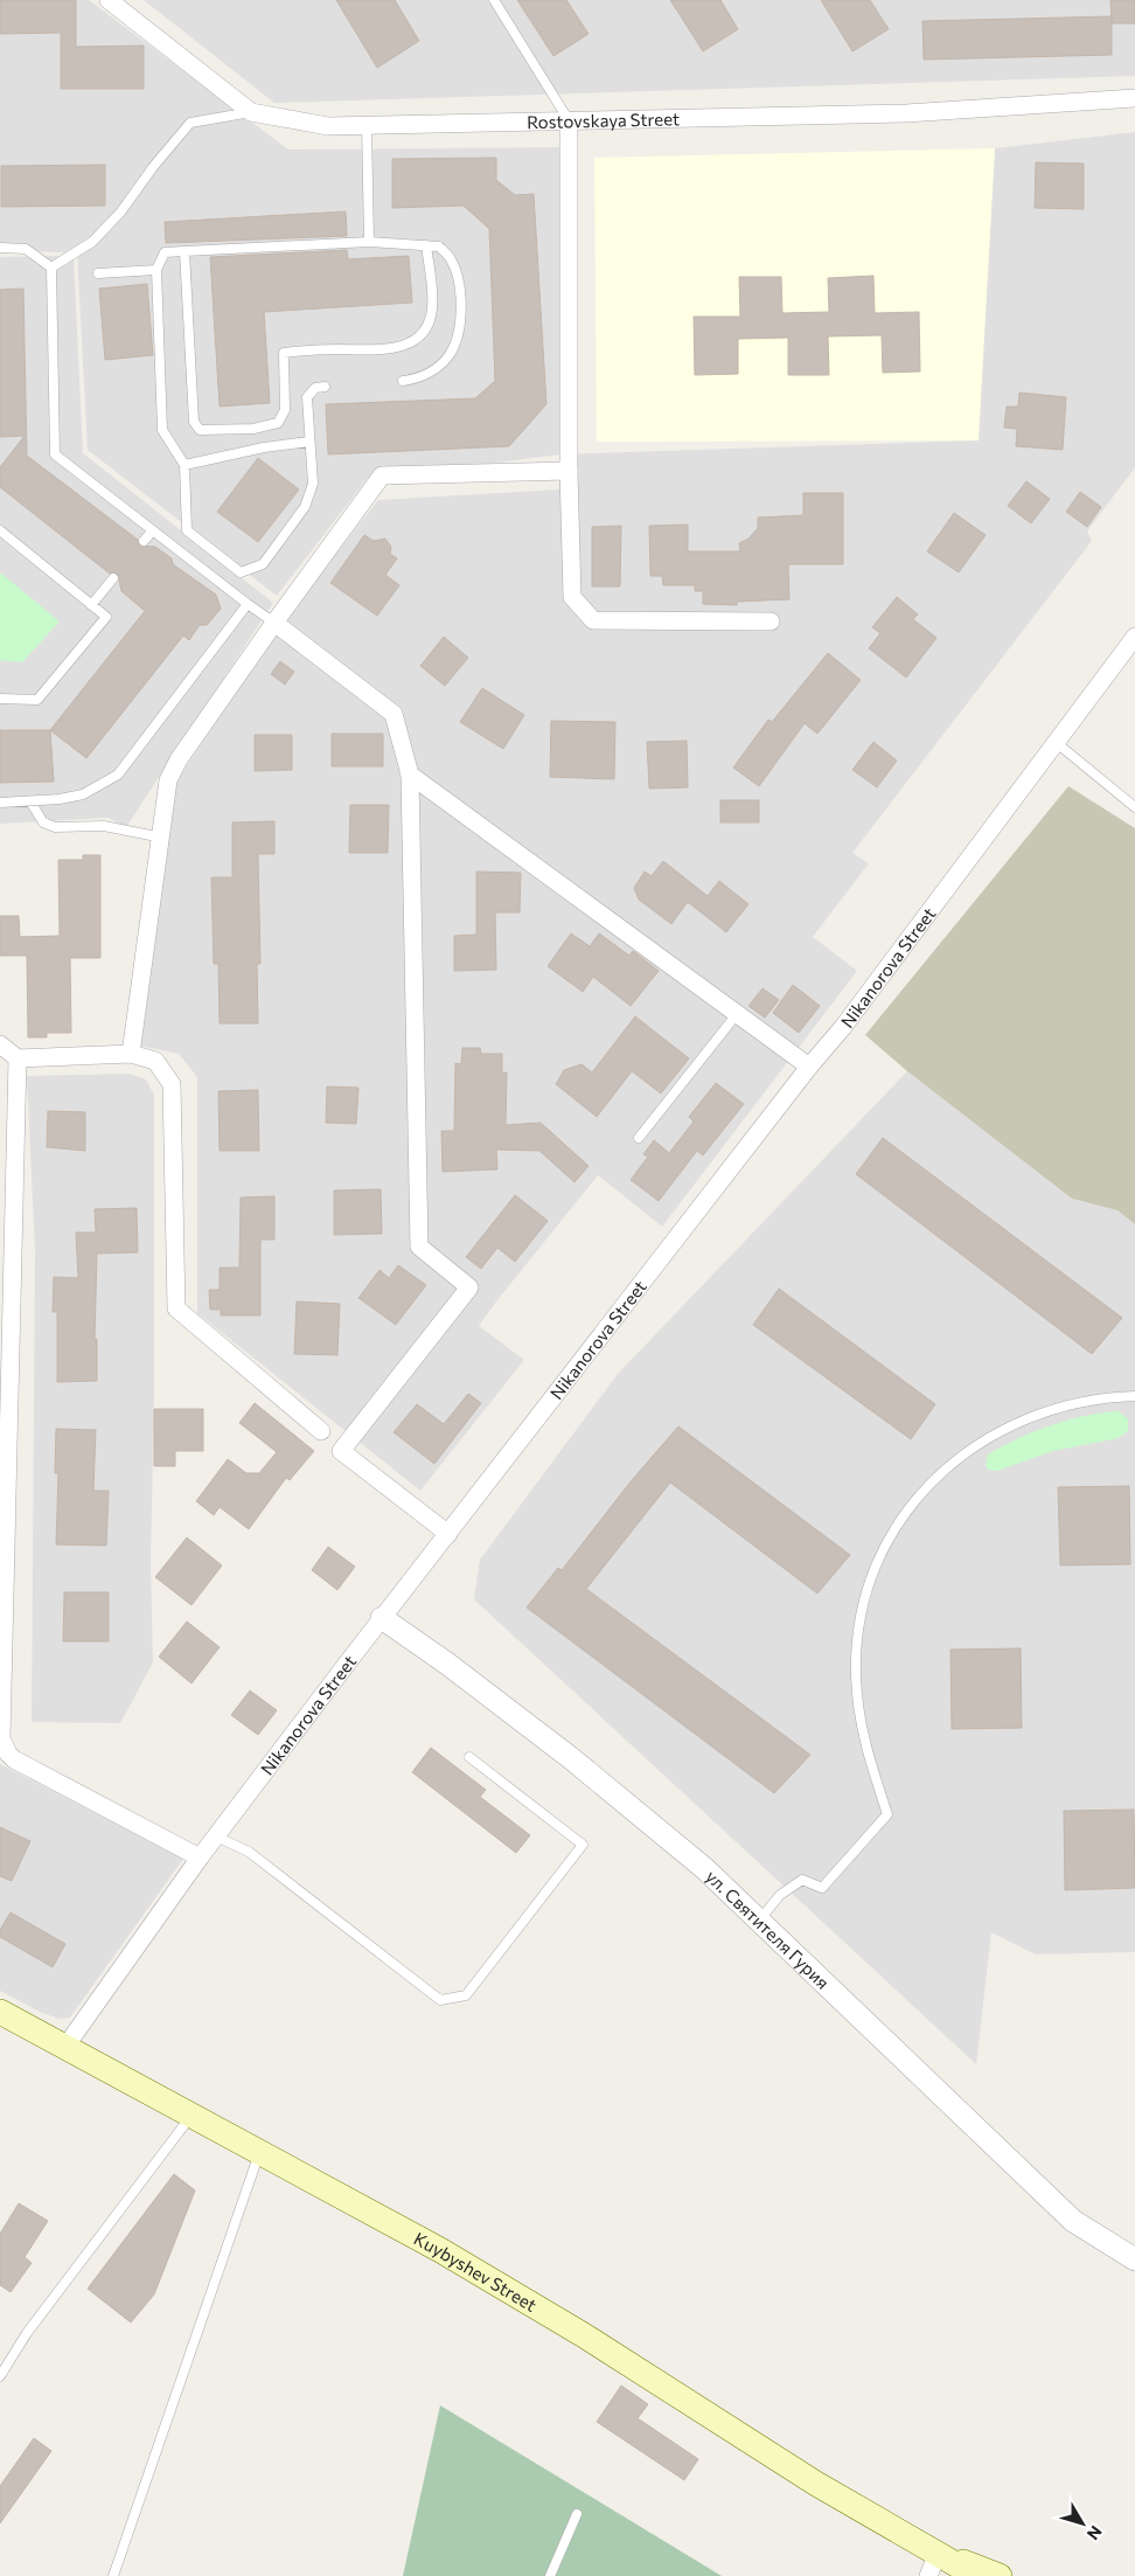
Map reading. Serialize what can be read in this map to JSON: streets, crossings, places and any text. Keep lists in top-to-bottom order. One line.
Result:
{"streets":{"main road":["Kuybyshev Street"],"street":["Rostovskaya Street","Nikanorova Street","ул. Святителя Гурия"]},"crossings":[["Nikanorova Street","ул. Святителя Гурия"],["Nikanorova Street","Kuybyshev Street"]],"north":"bottom right"}
